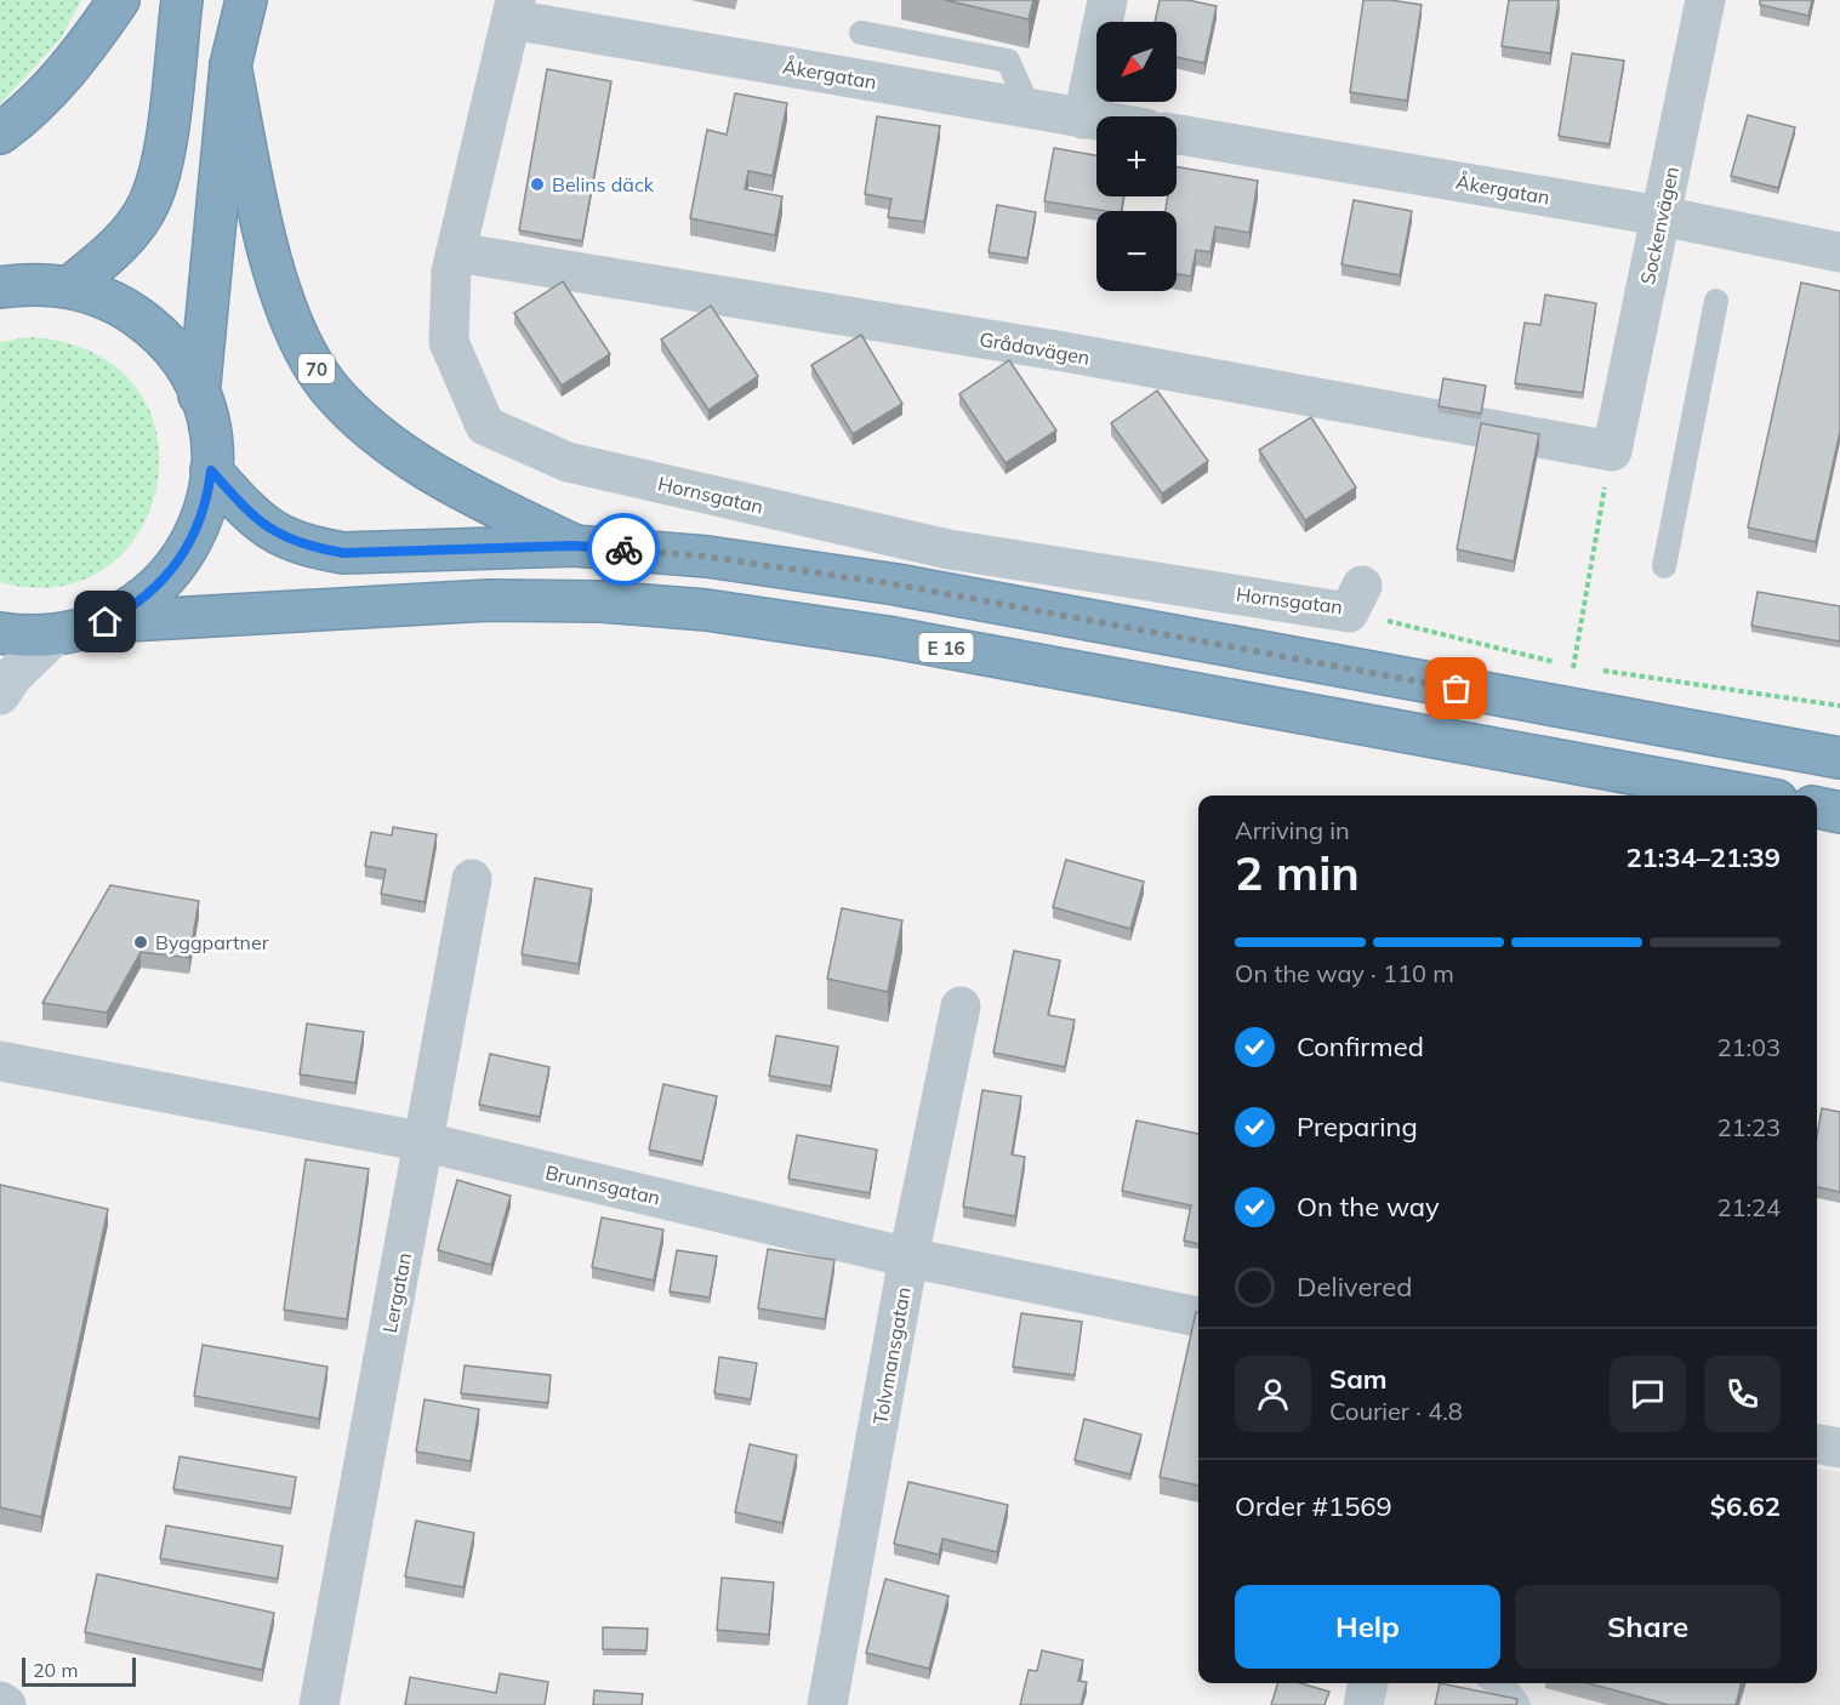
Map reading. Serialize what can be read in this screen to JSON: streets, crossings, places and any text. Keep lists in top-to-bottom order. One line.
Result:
{"streets":{"highway":["70","E 16"],"street":["Åkergatan","Sockenvägen","Grådavägen","Hornsgatan","Brunnsgatan","Lergatan","Tolvmansgatan"]},"crossings":[["Åkergatan","Sockenvägen"],["Åkergatan","Hornsgatan"],["Sockenvägen","Grådavägen"],["Grådavägen","Hornsgatan"],["Brunnsgatan","Lergatan"],["Brunnsgatan","Tolvmansgatan"]],"places":["Belins däck","Byggpartner"],"scale_bar":"20 m","north":"bottom left","page":{"map_buttons":["+","−"],"heading":["2 min","Arriving in","21:34–21:39"],"panel":["Sam","Courier · 4.8","Order #1569","$6.62"],"bar":"On the way · 110 m","list":[["Confirmed","21:03"],["Preparing","21:23"],["On the way","21:24"],"Delivered"],"buttons":["Help","Share"],"scale":"20 m"}}
